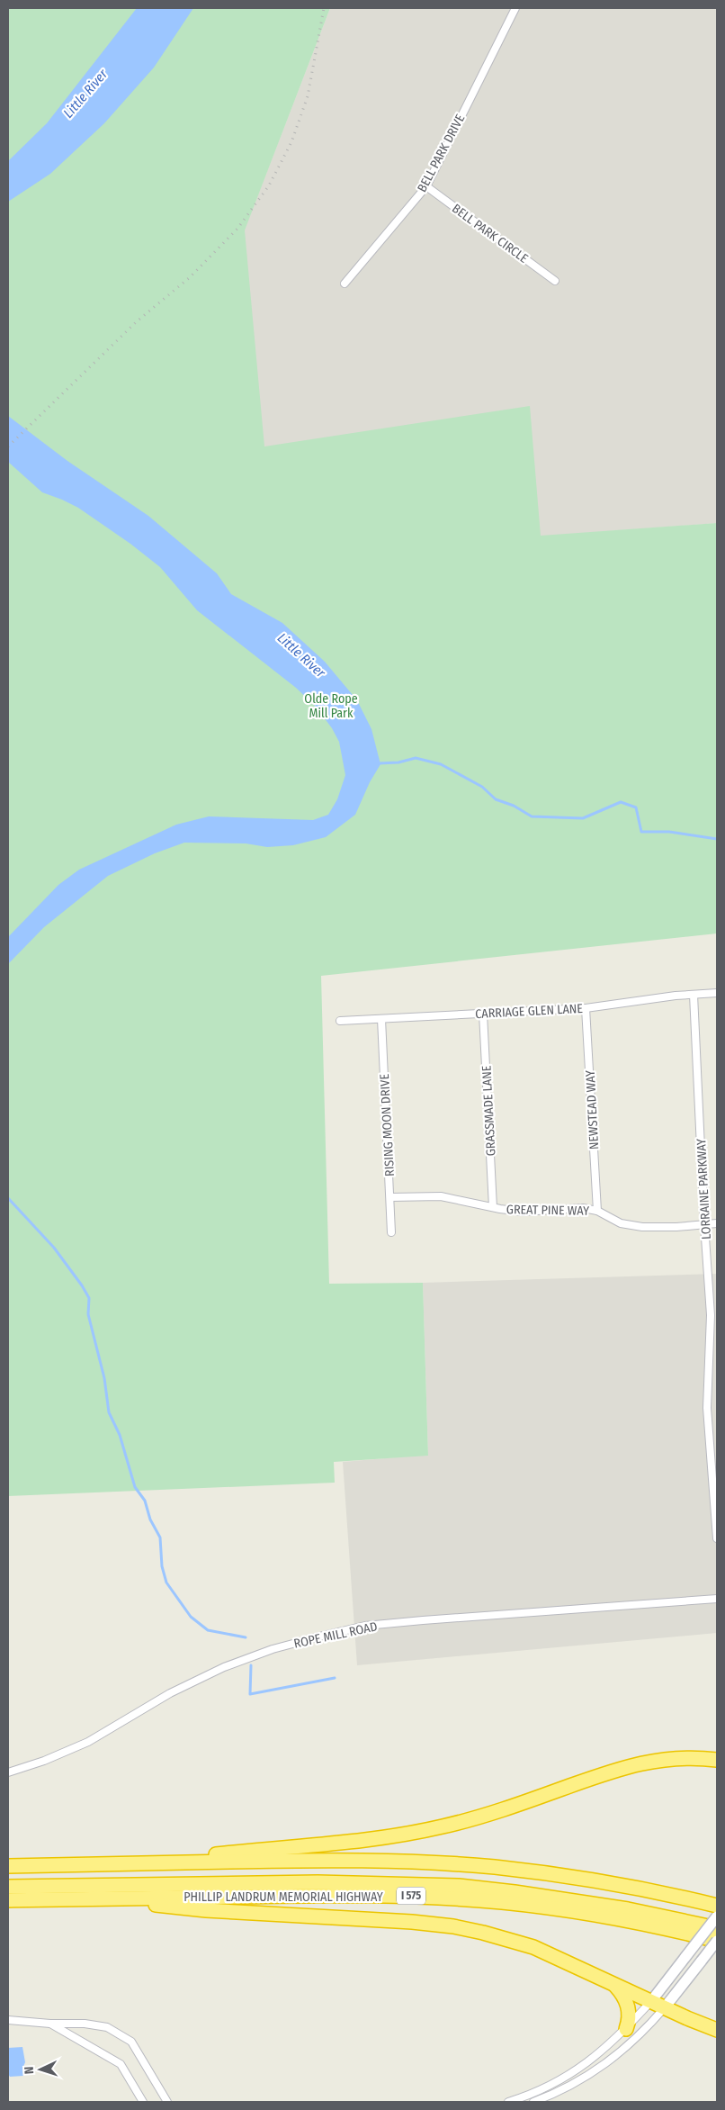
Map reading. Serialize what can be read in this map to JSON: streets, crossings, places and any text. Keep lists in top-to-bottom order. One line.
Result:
{"streets":{"highway":["I 575","PHILLIP LANDRUM MEMORIAL HIGHWAY"],"street":["BELL PARK DRIVE","BELL PARK CIRCLE","CARRIAGE GLEN LANE","NEWSTEAD WAY","GRASSMADE LANE","RISING MOON DRIVE","LORRAINE PARKWAY","GREAT PINE WAY","ROPE MILL ROAD"]},"crossings":[["BELL PARK DRIVE","BELL PARK CIRCLE"],["CARRIAGE GLEN LANE","NEWSTEAD WAY"],["CARRIAGE GLEN LANE","GRASSMADE LANE"],["CARRIAGE GLEN LANE","RISING MOON DRIVE"],["CARRIAGE GLEN LANE","LORRAINE PARKWAY"],["NEWSTEAD WAY","GREAT PINE WAY"],["GRASSMADE LANE","GREAT PINE WAY"],["RISING MOON DRIVE","GREAT PINE WAY"],["LORRAINE PARKWAY","GREAT PINE WAY"]],"water":["Little River"],"parks":["Olde Rope Mill Park"],"north":"left"}
